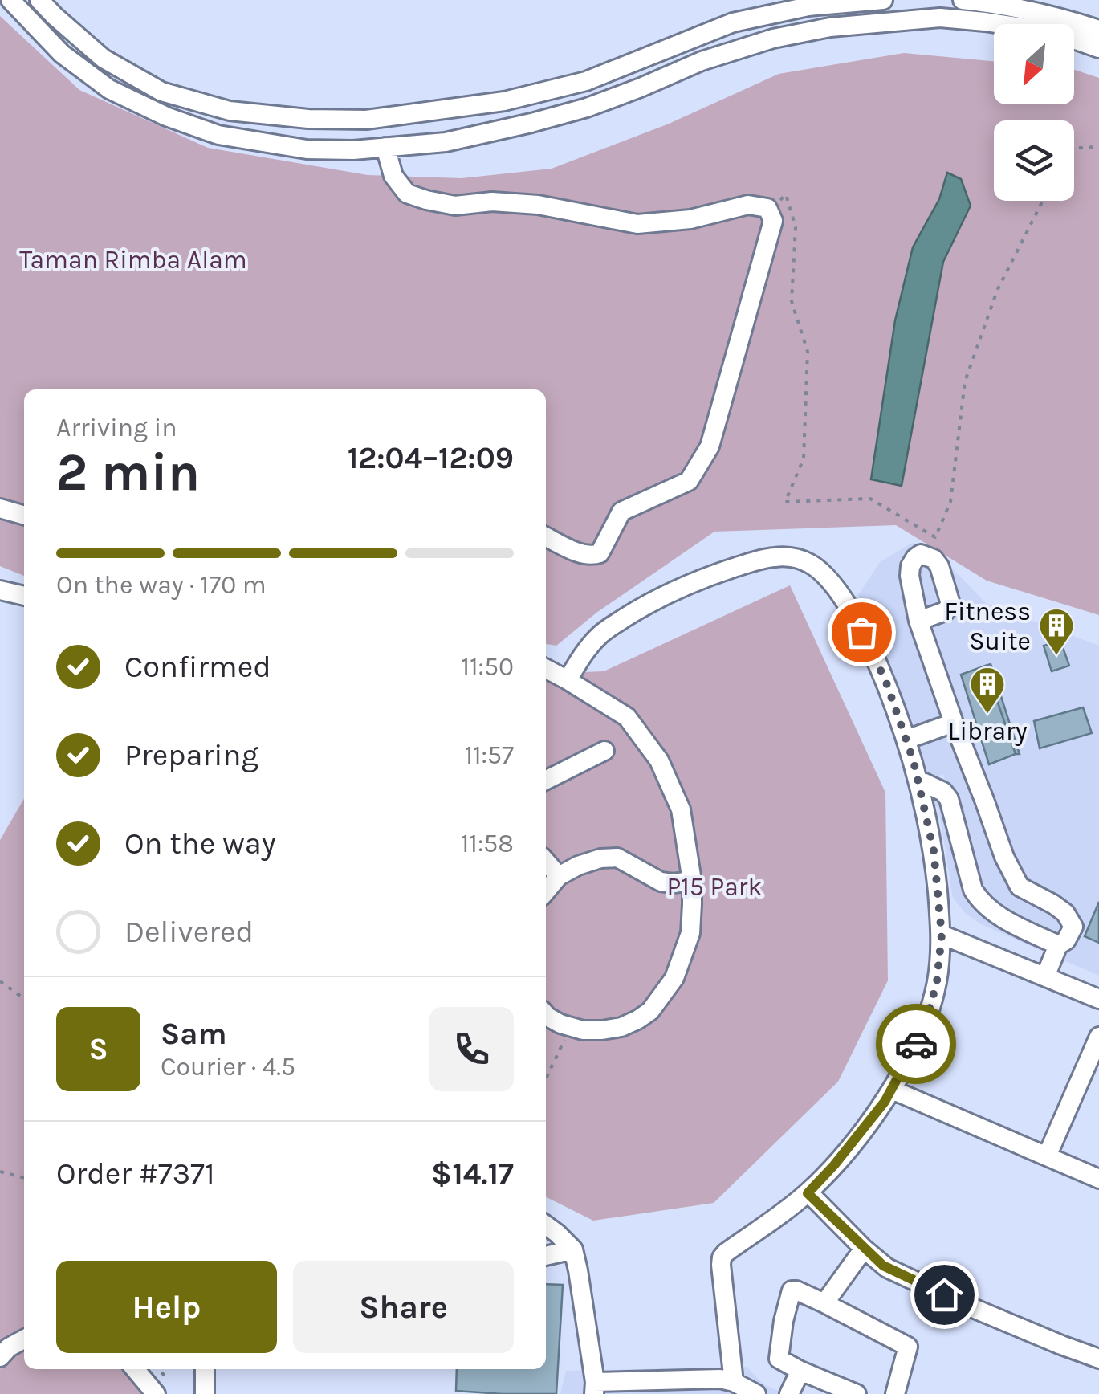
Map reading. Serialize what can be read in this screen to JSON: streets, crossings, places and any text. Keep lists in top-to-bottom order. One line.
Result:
{"parks":["Taman Rimba Alam","P15 Park"],"places":{"building":["Fitness Suite","Library"]},"north":"bottom left","page":{"heading":["2 min","Arriving in","12:04–12:09"],"panel":["Sam","Courier · 4.5","Order #7371","$14.17"],"bar":"On the way · 170 m","list":[["Confirmed","11:50"],["Preparing","11:57"],["On the way","11:58"],"Delivered"],"round":"S","buttons":["Help","Share"]}}
